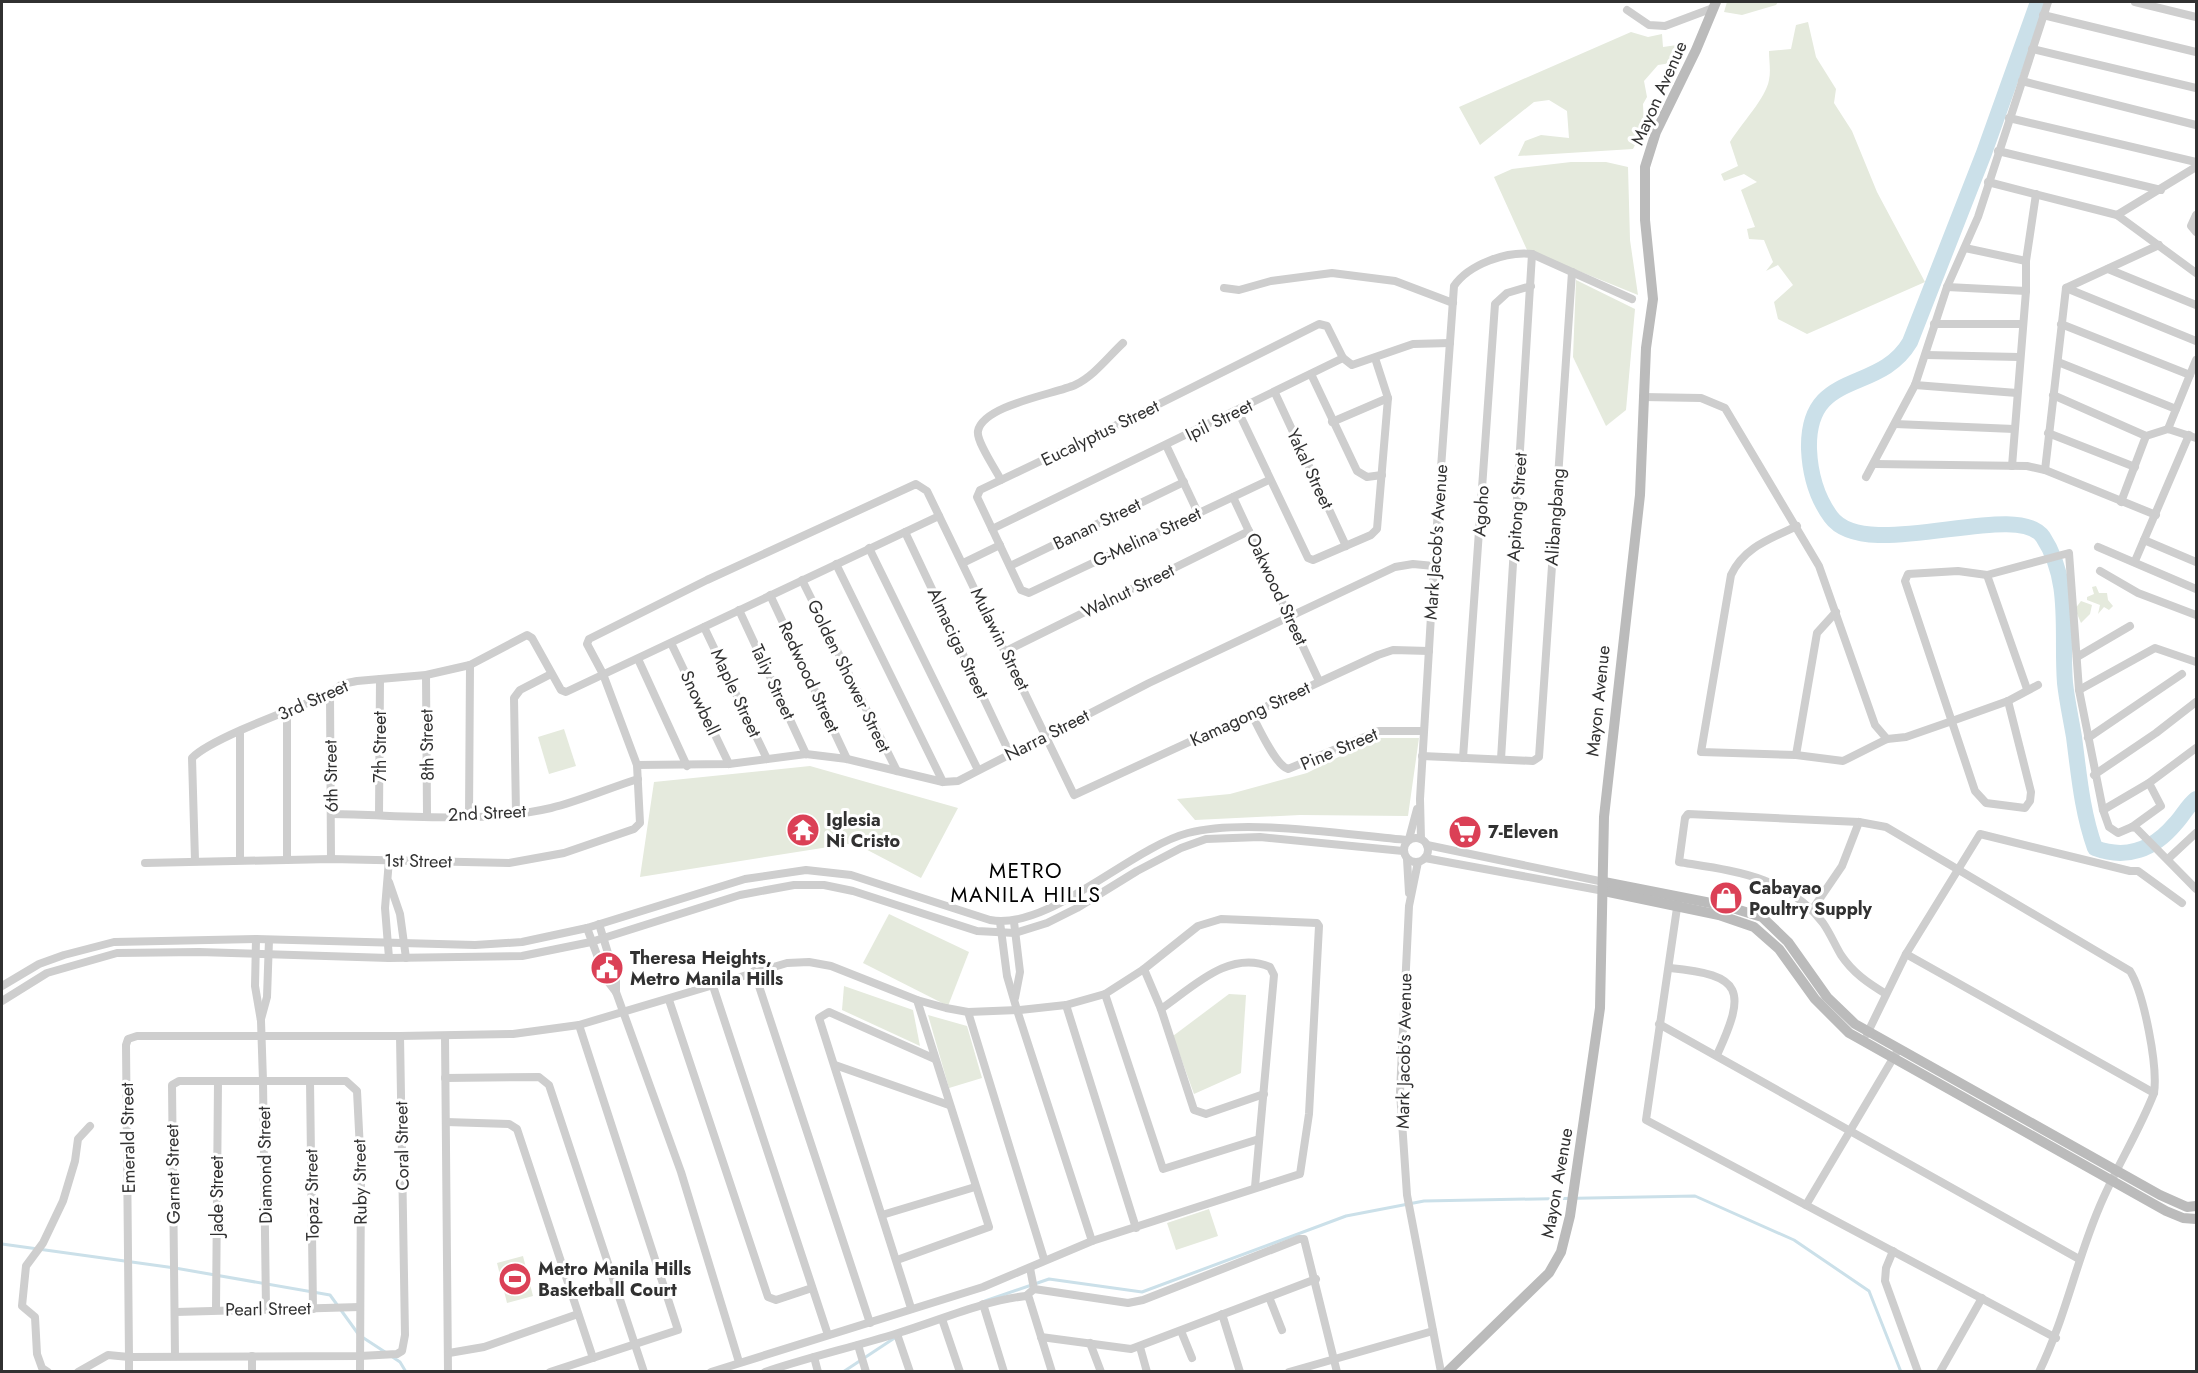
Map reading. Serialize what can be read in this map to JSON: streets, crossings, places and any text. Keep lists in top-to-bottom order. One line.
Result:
{"streets":{"main road":["Mayon Avenue"],"street":["Ipil Street","Eucalyptus Street","Yakal Street","Apitong Street","Agoho","Alibangbang","Banan Street","G-Melina Street","Mark Jacob's Avenue","Oakwood Street","Walnut Street","Mulawin Street","Almaciga Street","Golden Shower Street","Redwood Street","Taliy Street","Maple Street","3rd Street","Snowbell","Kamagong Street","Narra Street","8th Street","7th Street","Pine Street","6th Street","2nd Street","1st Street","Emerald Street","Coral Street","Diamond Street","Garnet Street","Ruby Street","Topaz Street","Jade Street","Pearl Street"]},"crossings":[["Ipil Street","Eucalyptus Street"],["Ipil Street","Yakal Street"],["Ipil Street","Mark Jacob's Avenue"],["Eucalyptus Street","Banan Street"],["Eucalyptus Street","G-Melina Street"],["Apitong Street","Agoho"],["Apitong Street","Alibangbang"],["Apitong Street","Mark Jacob's Avenue"],["G-Melina Street","Oakwood Street"],["Mark Jacob's Avenue","Kamagong Street"],["Mark Jacob's Avenue","Narra Street"],["Mark Jacob's Avenue","Pine Street"],["Oakwood Street","Walnut Street"],["Oakwood Street","Kamagong Street"],["Oakwood Street","Narra Street"],["Walnut Street","Mulawin Street"],["Mulawin Street","Kamagong Street"],["Mulawin Street","Narra Street"],["Almaciga Street","Narra Street"],["Golden Shower Street","Narra Street"],["Redwood Street","Narra Street"],["Taliy Street","Narra Street"],["Maple Street","Narra Street"],["3rd Street","8th Street"],["3rd Street","7th Street"],["3rd Street","6th Street"],["3rd Street","1st Street"],["Snowbell","Narra Street"],["Kamagong Street","Pine Street"],["8th Street","2nd Street"],["7th Street","2nd Street"],["6th Street","2nd Street"],["6th Street","1st Street"],["2nd Street","1st Street"],["Emerald Street","Diamond Street"],["Coral Street","Ruby Street"],["Diamond Street","Garnet Street"],["Diamond Street","Ruby Street"],["Diamond Street","Pearl Street"],["Garnet Street","Ruby Street"],["Garnet Street","Jade Street"],["Garnet Street","Pearl Street"],["Ruby Street","Topaz Street"],["Ruby Street","Pearl Street"],["Topaz Street","Pearl Street"],["Jade Street","Pearl Street"]],"districts":["METRO MANILA HILLS"],"places":{"temple":["Iglesia Ni Cristo"],"supermarket":["7-Eleven"],"shop":["Cabayao Poultry Supply"],"public building":["Theresa Heights, Metro Manila Hills"],"sports":["Metro Manila Hills Basketball Court"]}}
